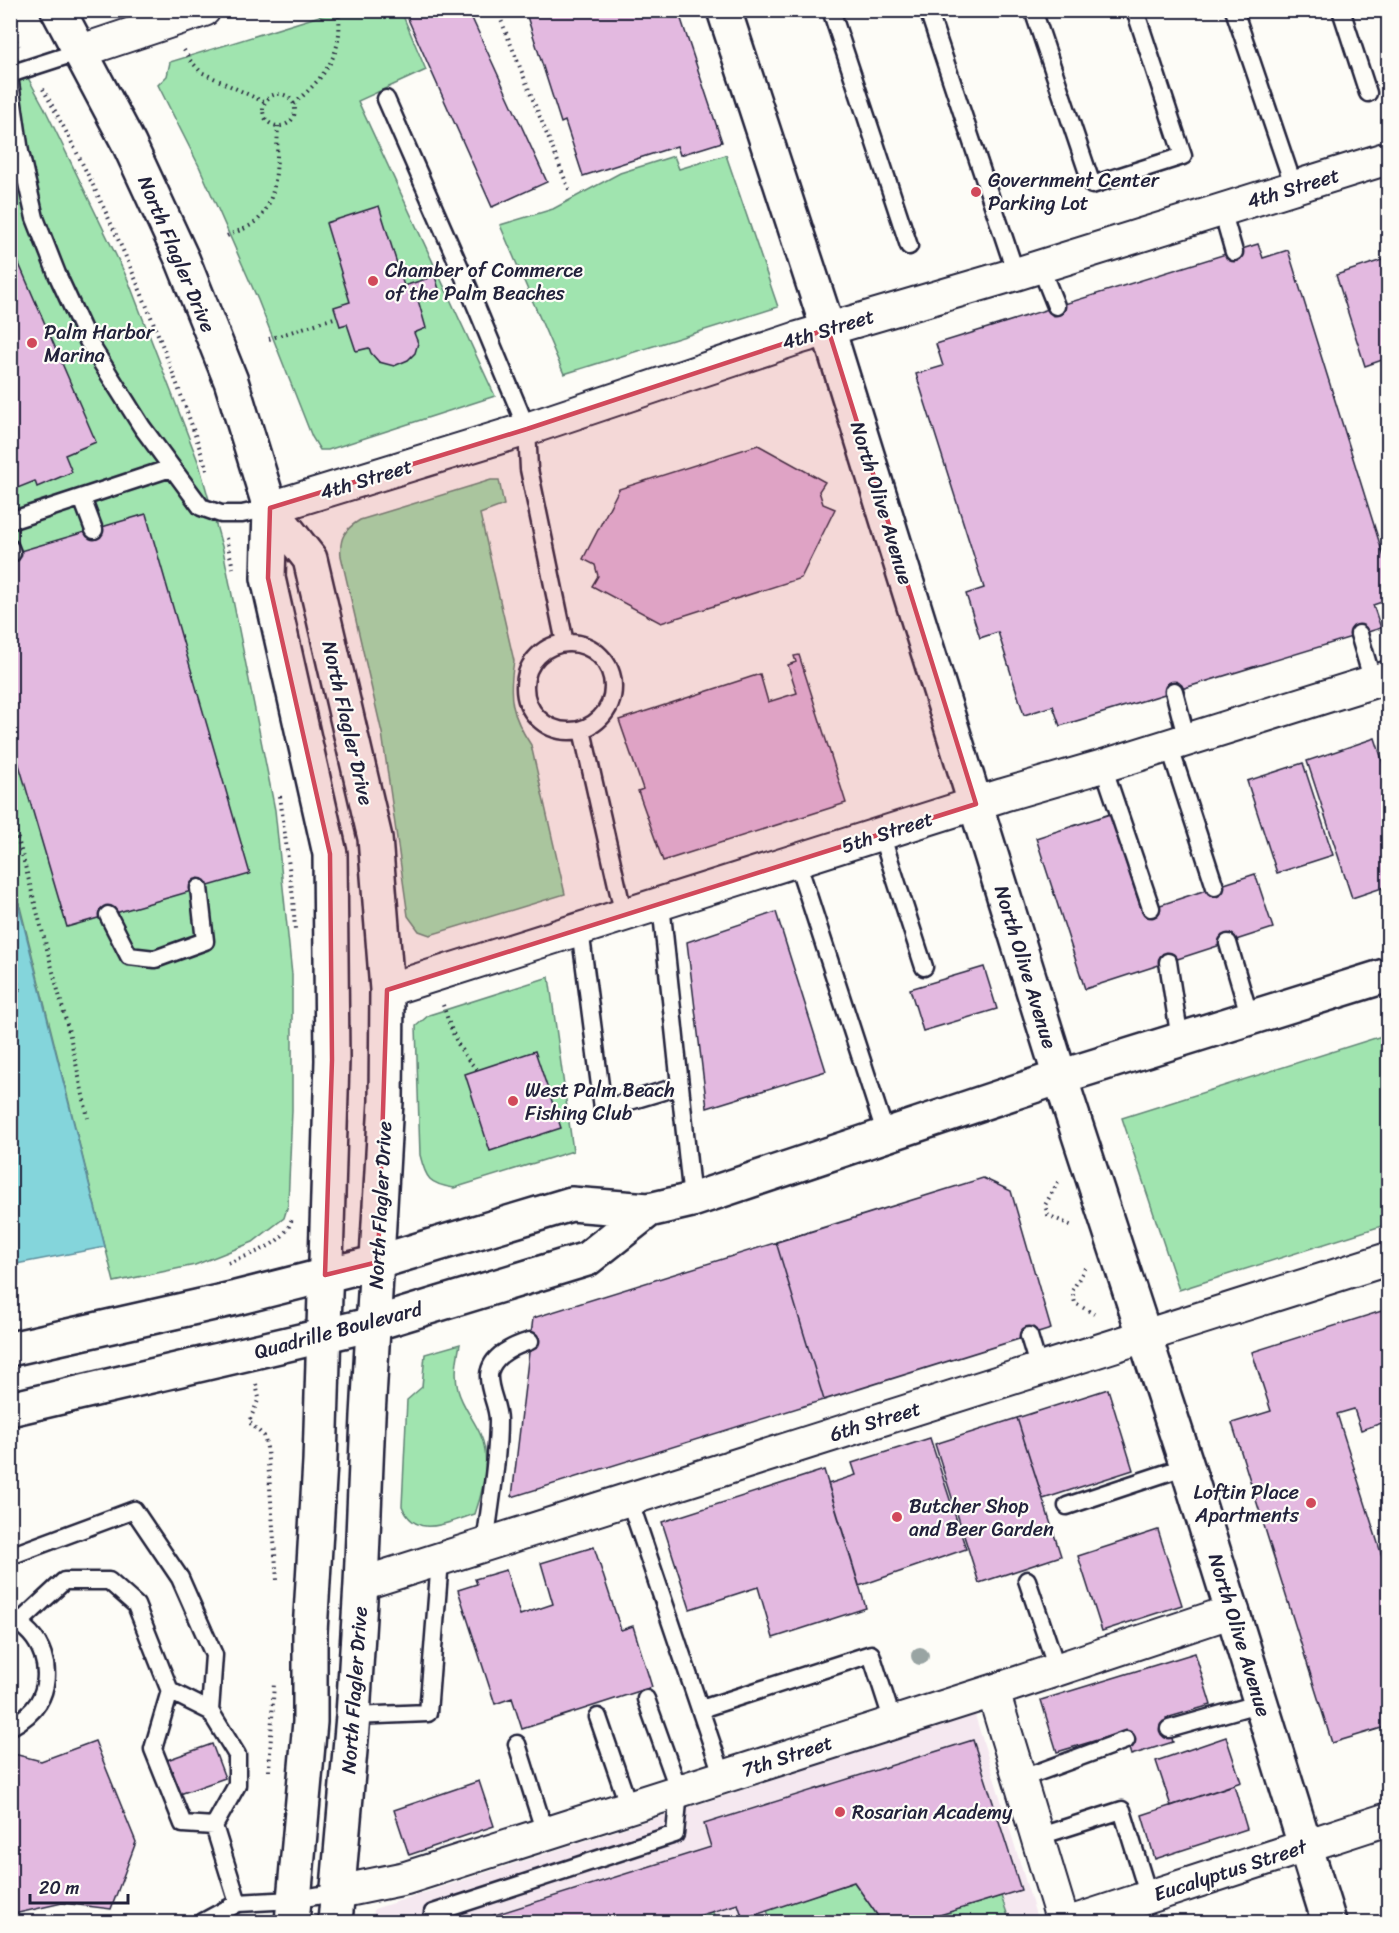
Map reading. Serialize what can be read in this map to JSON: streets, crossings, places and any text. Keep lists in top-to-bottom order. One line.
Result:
{"streets":{"street":["4th Street","North Flagler Drive","North Olive Avenue","5th Street","Quadrille Boulevard","6th Street","7th Street","Eucalyptus Street"]},"crossings":[["4th Street","North Flagler Drive"],["4th Street","North Olive Avenue"],["North Flagler Drive","5th Street"],["North Flagler Drive","Quadrille Boulevard"],["North Flagler Drive","6th Street"],["North Flagler Drive","7th Street"],["North Olive Avenue","5th Street"],["North Olive Avenue","6th Street"],["North Olive Avenue","7th Street"],["North Olive Avenue","Eucalyptus Street"]],"places":["Government Center Parking Lot","Chamber of Commerce of the Palm Beaches","Palm Harbor Marina","West Palm Beach Fishing Club","Loftin Place Apartments","Butcher Shop and Beer Garden","Rosarian Academy"],"scale_bar":"20 m"}
